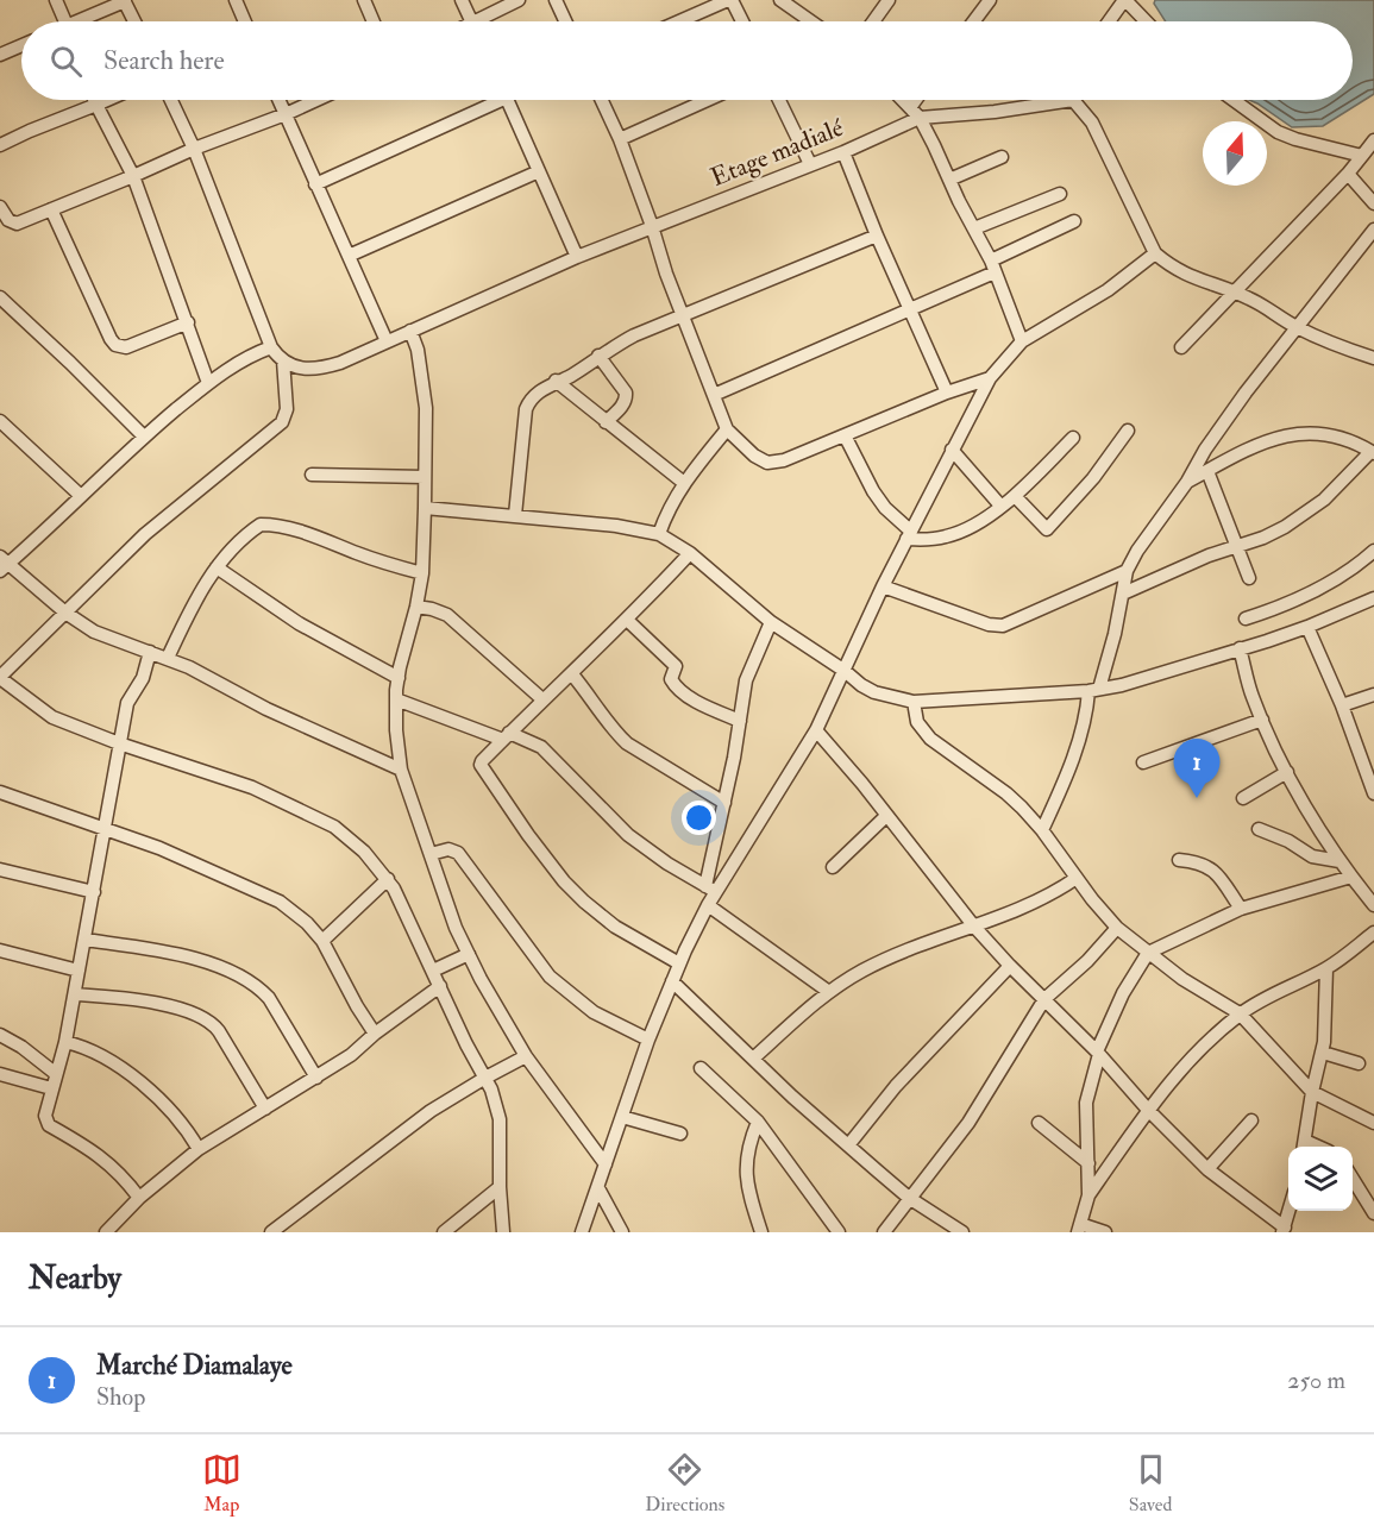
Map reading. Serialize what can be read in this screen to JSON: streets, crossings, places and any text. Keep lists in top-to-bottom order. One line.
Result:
{"streets":{"street":["Etage madialé"]},"north":"top","page":{"search":"Search here","pins":"1","heading":"Nearby","list":[{"mark":"1","name":"Marché Diamalaye","note":"Shop","value":"250 m"}],"nav":["Map","Directions","Saved"]}}
